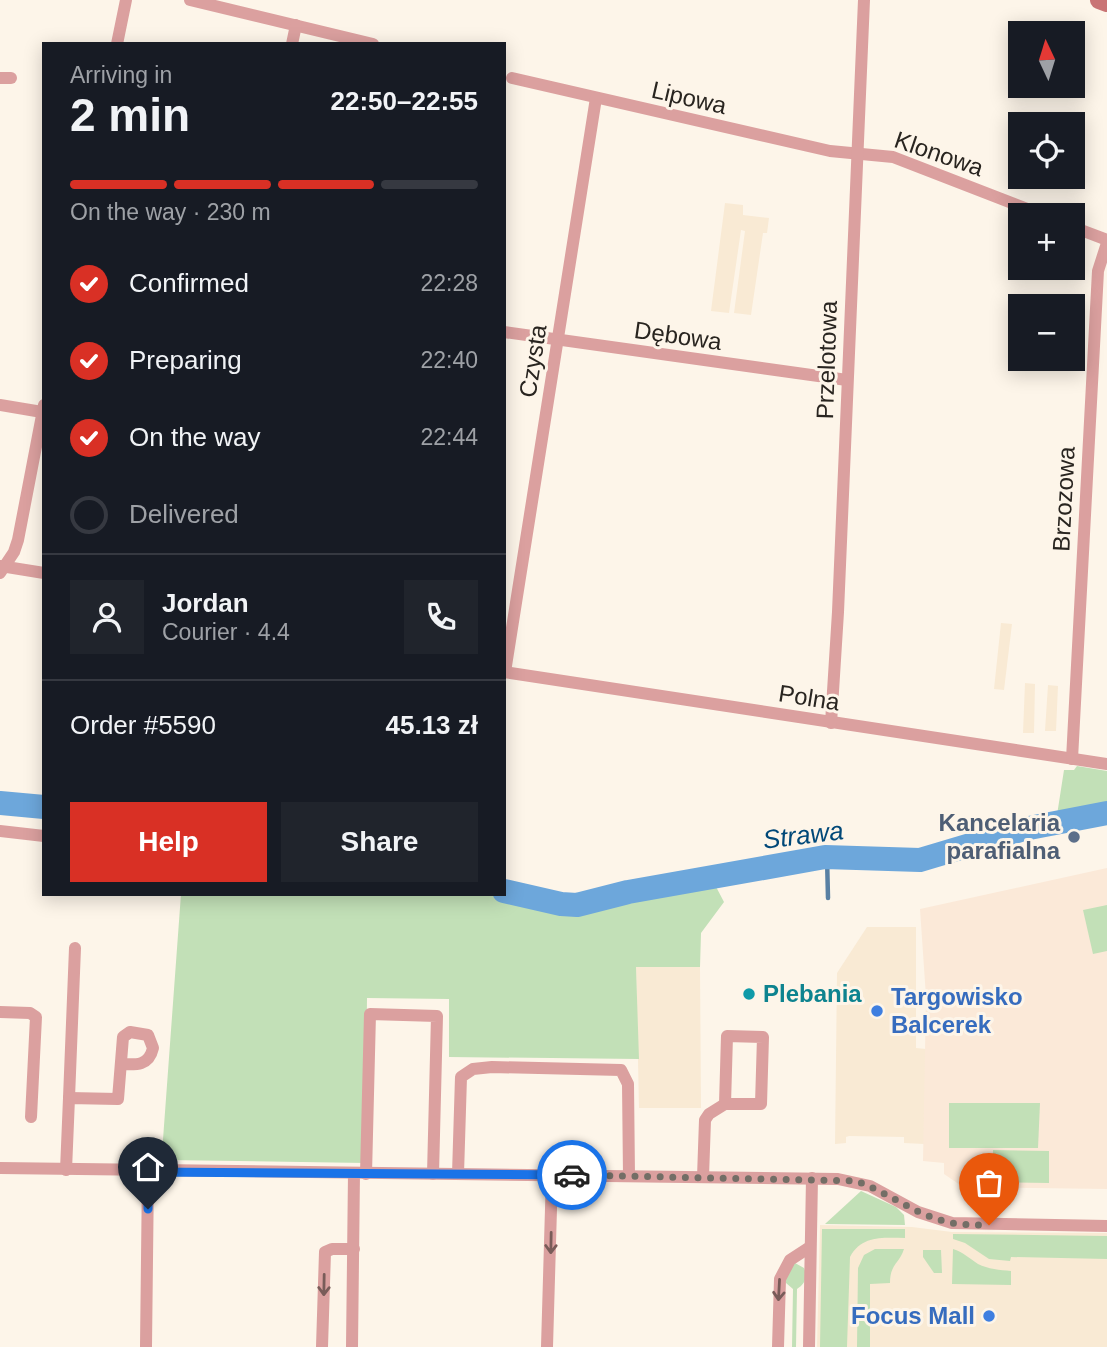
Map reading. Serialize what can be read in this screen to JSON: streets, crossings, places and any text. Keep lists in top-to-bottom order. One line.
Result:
{"streets":{"street":["Lipowa","Klonowa","Dębowa","Przelotowa","Czysta","Brzozowa","Polna"]},"crossings":[["Lipowa","Klonowa"],["Lipowa","Przelotowa"],["Lipowa","Czysta"],["Klonowa","Przelotowa"],["Dębowa","Przelotowa"],["Dębowa","Czysta"],["Przelotowa","Polna"],["Brzozowa","Polna"]],"water":["Strawa"],"places":["Kancelaria parafialna","Plebania","Targowisko Balcerek","Focus Mall"],"north":"top","page":{"map_buttons":["+","−"],"heading":["2 min","Arriving in","22:50–22:55"],"panel":["Jordan","Courier · 4.4","Order #5590","45.13 zł"],"bar":"On the way · 230 m","list":[["Confirmed","22:28"],["Preparing","22:40"],["On the way","22:44"],"Delivered"],"buttons":["Help","Share"]}}
